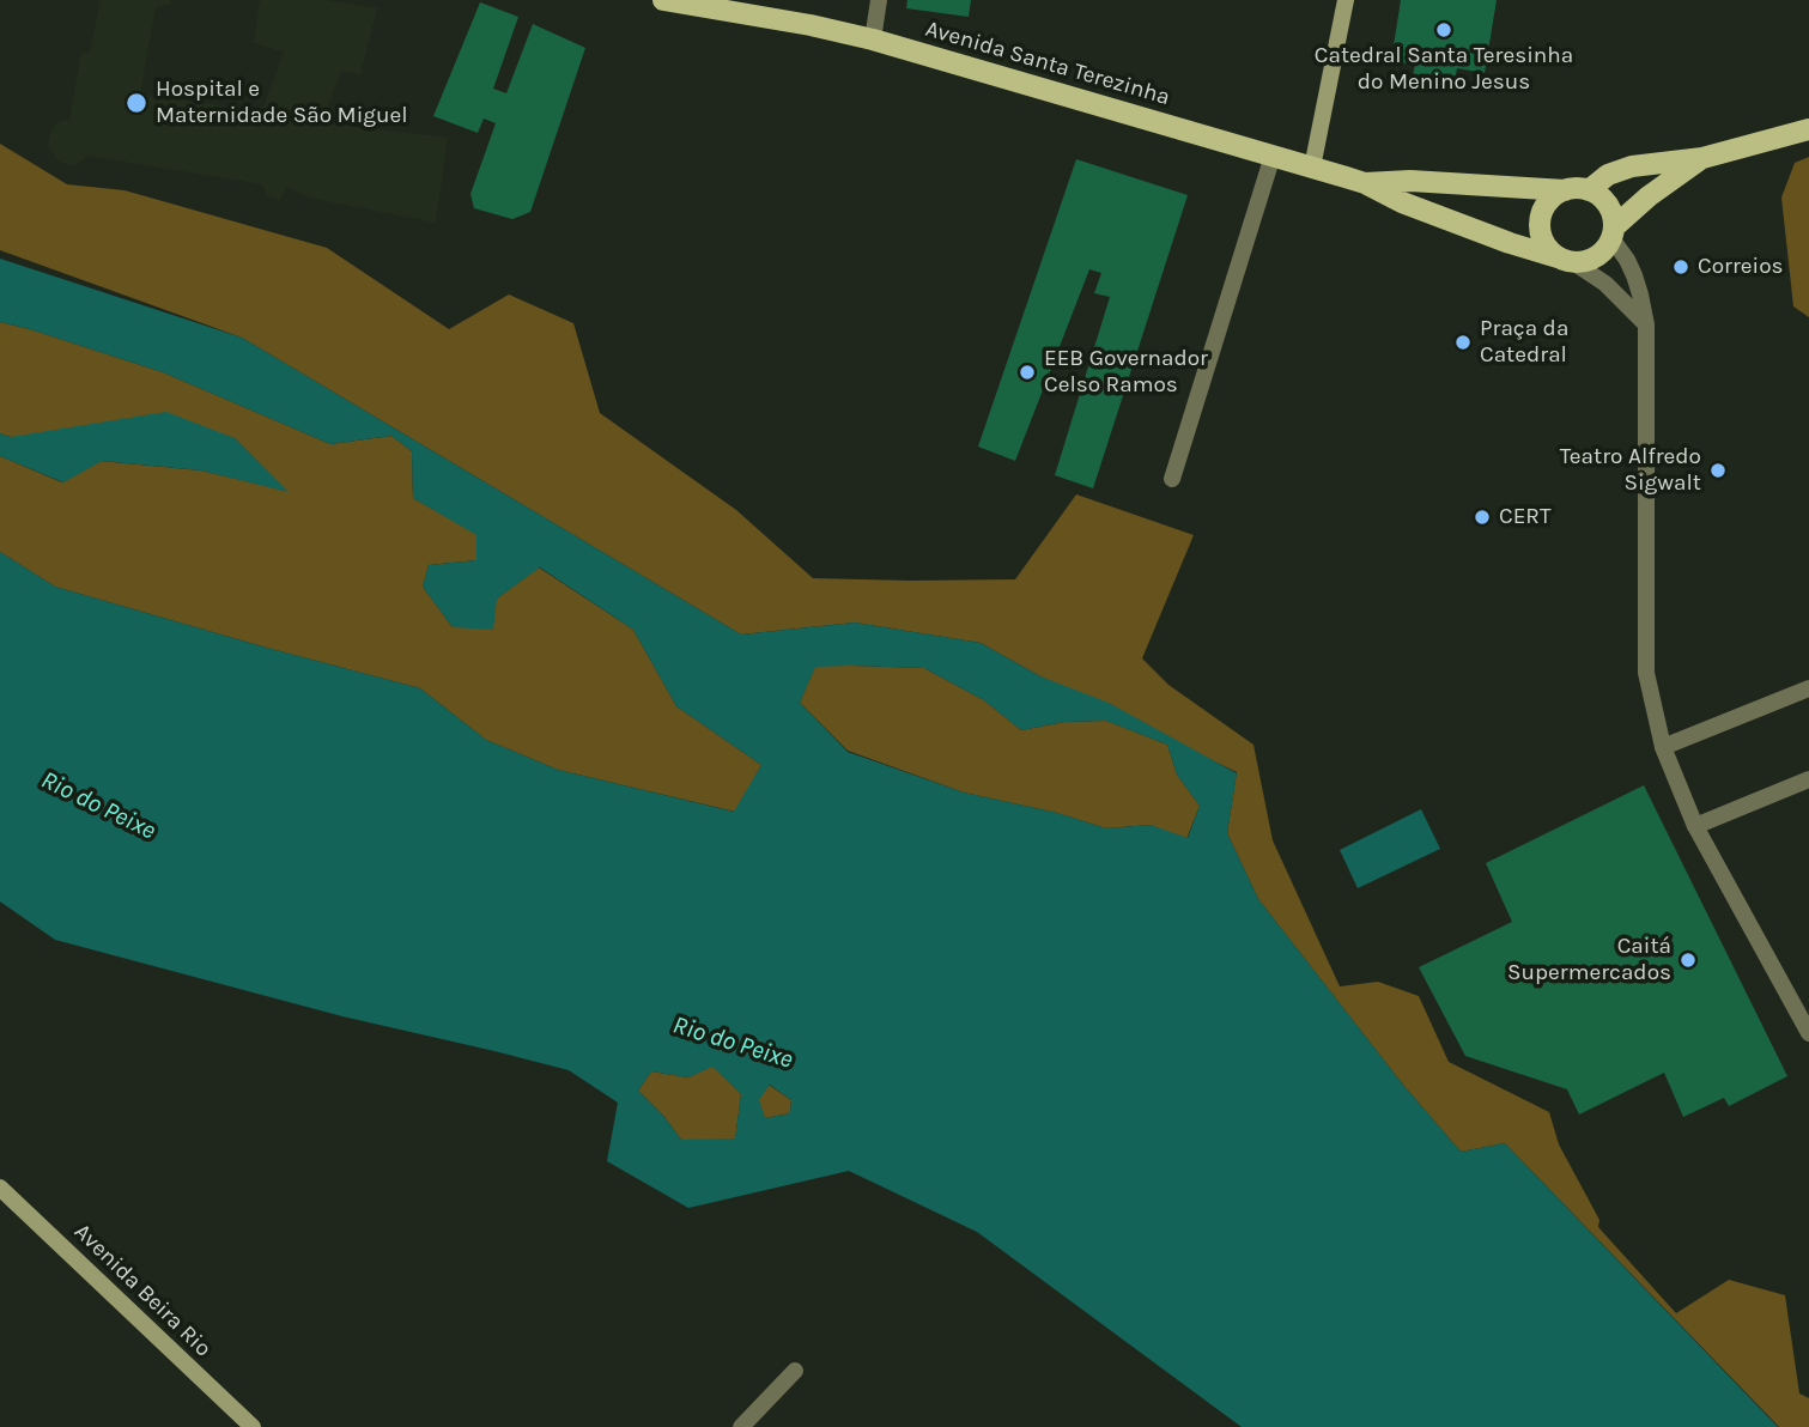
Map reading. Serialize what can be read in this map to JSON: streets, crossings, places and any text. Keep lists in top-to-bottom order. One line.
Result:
{"streets":{"main road":["Avenida Santa Terezinha"],"street":["Avenida Beira Rio"]},"water":["Rio do Peixe"],"places":["Catedral Santa Teresinha do Menino Jesus","Hospital e Maternidade São Miguel","Correios","Praça da Catedral","EEB Governador Celso Ramos","Teatro Alfredo Sigwalt","CERT","Caitá Supermercados"]}
